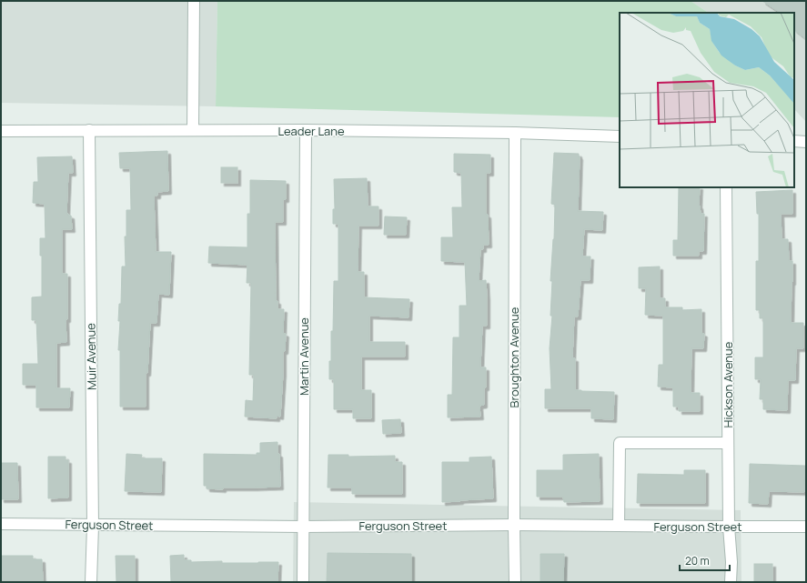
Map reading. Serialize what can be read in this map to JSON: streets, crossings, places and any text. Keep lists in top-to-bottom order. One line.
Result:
{"streets":{"street":["Leader Lane","Muir Avenue","Martin Avenue","Broughton Avenue","Hickson Avenue","Ferguson Street"]},"crossings":[["Leader Lane","Muir Avenue"],["Leader Lane","Martin Avenue"],["Leader Lane","Broughton Avenue"],["Muir Avenue","Ferguson Street"],["Martin Avenue","Ferguson Street"],["Broughton Avenue","Ferguson Street"],["Hickson Avenue","Ferguson Street"]],"scale_bar":"20 m"}
